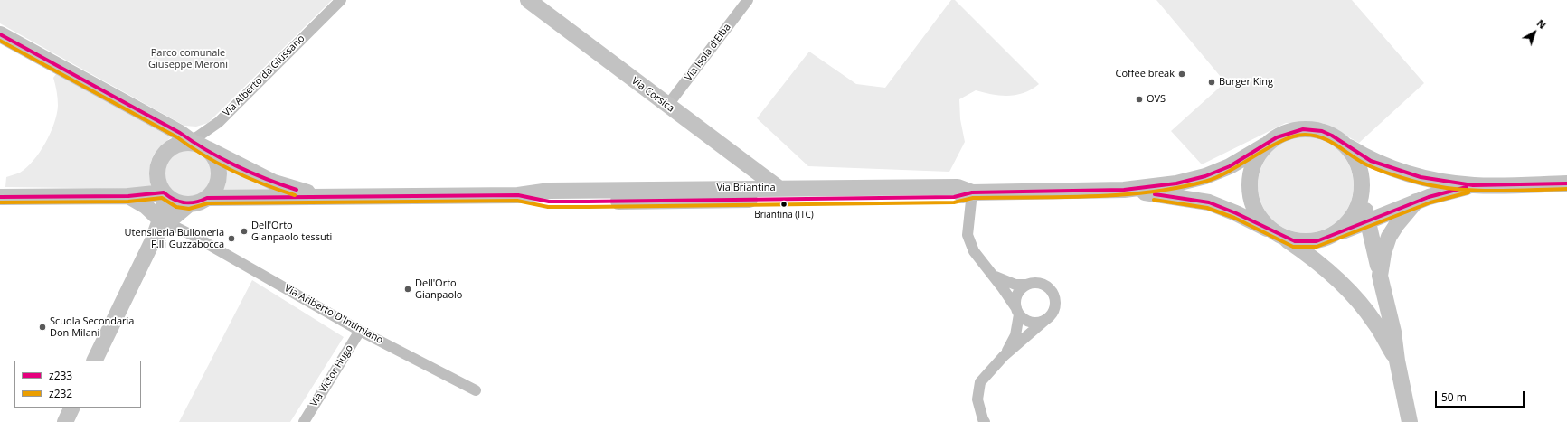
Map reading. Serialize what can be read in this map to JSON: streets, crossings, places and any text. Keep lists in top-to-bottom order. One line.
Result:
{"streets":{"main road":["Via Corsica","Via Briantina"],"street":["Via Isola d'Elba","Via Alberto da Giussano","Via Ariberto D'Intimiano","Via Victor Hugo"]},"crossings":[["Via Isola d'Elba","Via Corsica"],["Via Alberto da Giussano","Via Briantina"],["Via Alberto da Giussano","Via Ariberto D'Intimiano"],["Via Corsica","Via Briantina"],["Via Briantina","Via Ariberto D'Intimiano"],["Via Ariberto D'Intimiano","Via Victor Hugo"]],"parks":["Parco comunale Giuseppe Meroni"],"places":["Coffee break","Burger King","OVS","Briantina (ITC)","Dell'Orto Gianpaolo tessuti","Utensileria Bulloneria F.lli Guzzabocca","Dell'Orto Gianpaolo","Scuola Secondaria Don Milani"],"lines":["transit line z233","transit line z232"],"legend":["z233","z232"],"scale_bar":"50 m","north":"top right"}
